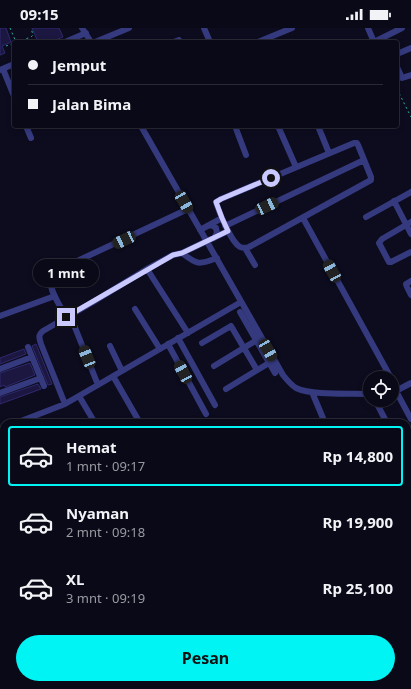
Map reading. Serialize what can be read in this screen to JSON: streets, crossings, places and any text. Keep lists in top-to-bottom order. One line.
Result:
{"page":{"status":"09:15","banner":["Jemput","Jalan Bima"],"bubble":"1 mnt","list":[{"name":"Hemat","note":"1 mnt · 09:17","value":"Rp 14,800"},{"name":"Nyaman","note":"2 mnt · 09:18","value":"Rp 19,900"},{"name":"XL","note":"3 mnt · 09:19","value":"Rp 25,100"}],"buttons":"Pesan"}}
